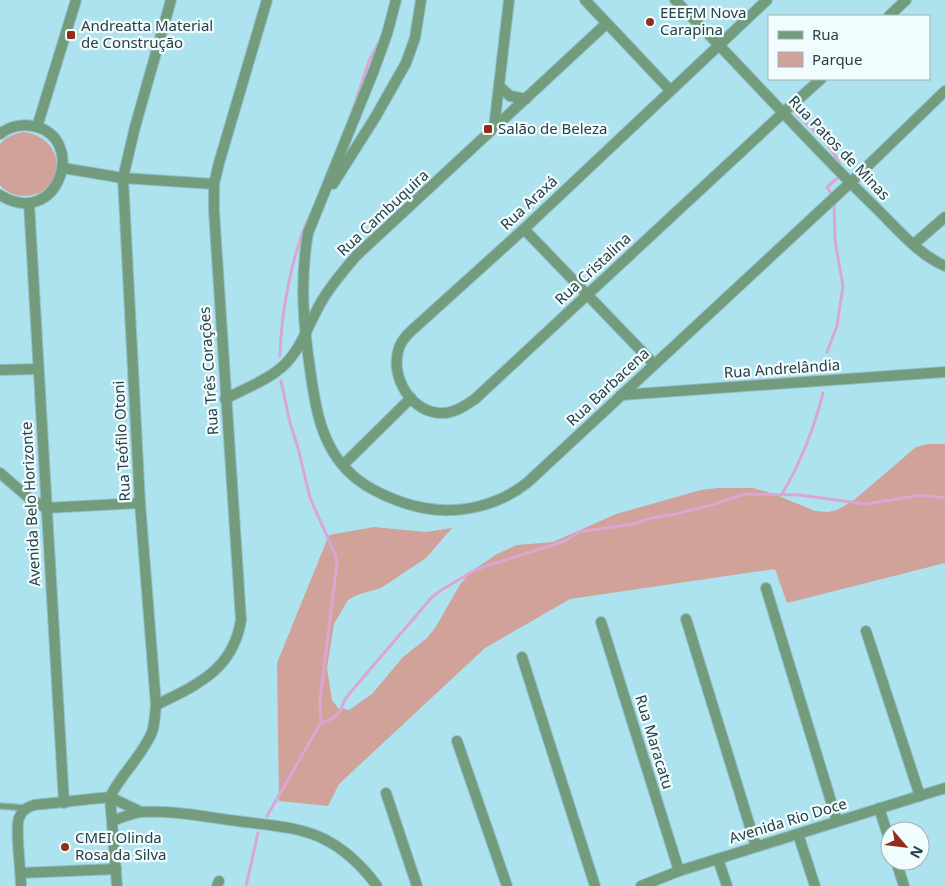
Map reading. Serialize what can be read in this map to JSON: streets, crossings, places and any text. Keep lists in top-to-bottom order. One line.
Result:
{"streets":{"street":["Rua Patos de Minas","Rua Araxá","Rua Cambuquira","Rua Cristalina","Rua Andrelândia","Rua Três Corações","Rua Barbacena","Rua Teófilo Otoni","Avenida Belo Horizonte","Rua Maracatu","Avenida Rio Doce"]},"crossings":[["Rua Patos de Minas","Rua Araxá"],["Rua Patos de Minas","Rua Cristalina"],["Rua Patos de Minas","Rua Barbacena"],["Rua Araxá","Rua Cristalina"],["Rua Cambuquira","Rua Três Corações"],["Rua Andrelândia","Rua Barbacena"],["Rua Três Corações","Rua Teófilo Otoni"],["Rua Maracatu","Avenida Rio Doce"]],"places":{"other":["EEEFM Nova Carapina","CMEI Olinda Rosa da Silva"],"transit":["Andreatta Material de Construção","Salão de Beleza"]},"legend":["Rua","Parque"],"north":"bottom right"}
